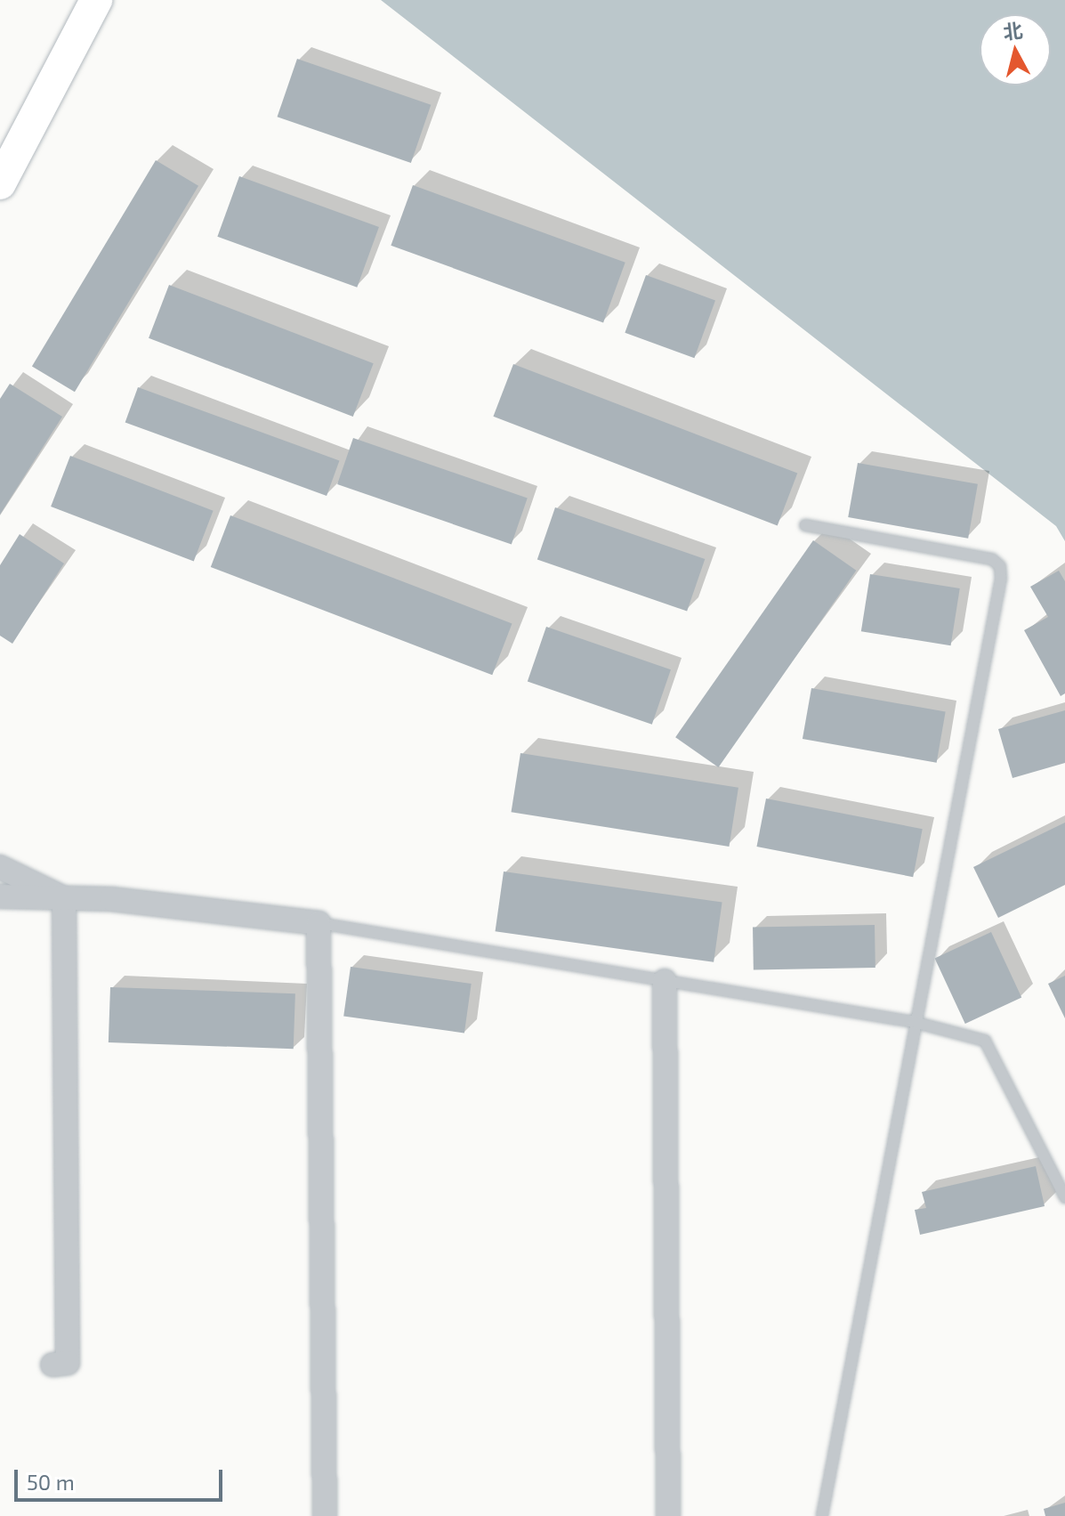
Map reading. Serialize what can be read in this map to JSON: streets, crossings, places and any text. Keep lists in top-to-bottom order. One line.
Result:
{"scale_bar":"50 m","north":"top"}
